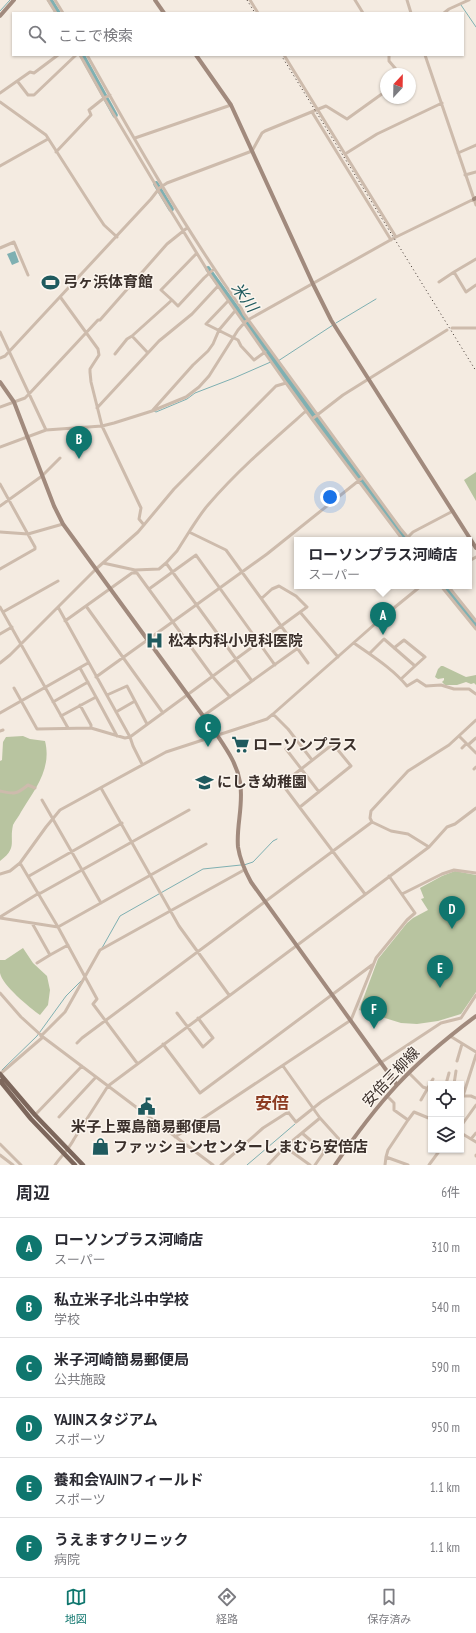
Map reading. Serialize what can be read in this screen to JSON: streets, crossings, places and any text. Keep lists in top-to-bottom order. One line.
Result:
{"streets":{"street":["安倍三柳線"]},"districts":["安倍"],"water":["米川"],"places":{"sports":["弓ヶ浜体育館"],"hospital":["松本内科小児科医院"],"supermarket":["ローソンプラス"],"school or university":["にしき幼稚園"],"public building":["米子上粟島簡易郵便局"],"shop":["ファッションセンターしまむら安倍店"]},"north":"top","page":{"search":"ここで検索","pins":["B","A","C","D","E","F"],"popup":["ローソンプラス河崎店","スーパー"],"heading":["周辺","6件"],"list":[{"mark":"A","name":"ローソンプラス河崎店","note":"スーパー","value":"310 m"},{"mark":"B","name":"私立米子北斗中学校","note":"学校","value":"540 m"},{"mark":"C","name":"米子河崎簡易郵便局","note":"公共施設","value":"590 m"},{"mark":"D","name":"YAJINスタジアム","note":"スポーツ","value":"950 m"},{"mark":"E","name":"養和会YAJINフィールド","note":"スポーツ","value":"1.1 km"},{"mark":"F","name":"うえますクリニック","note":"病院","value":"1.1 km"}],"nav":["地図","経路","保存済み"]}}
